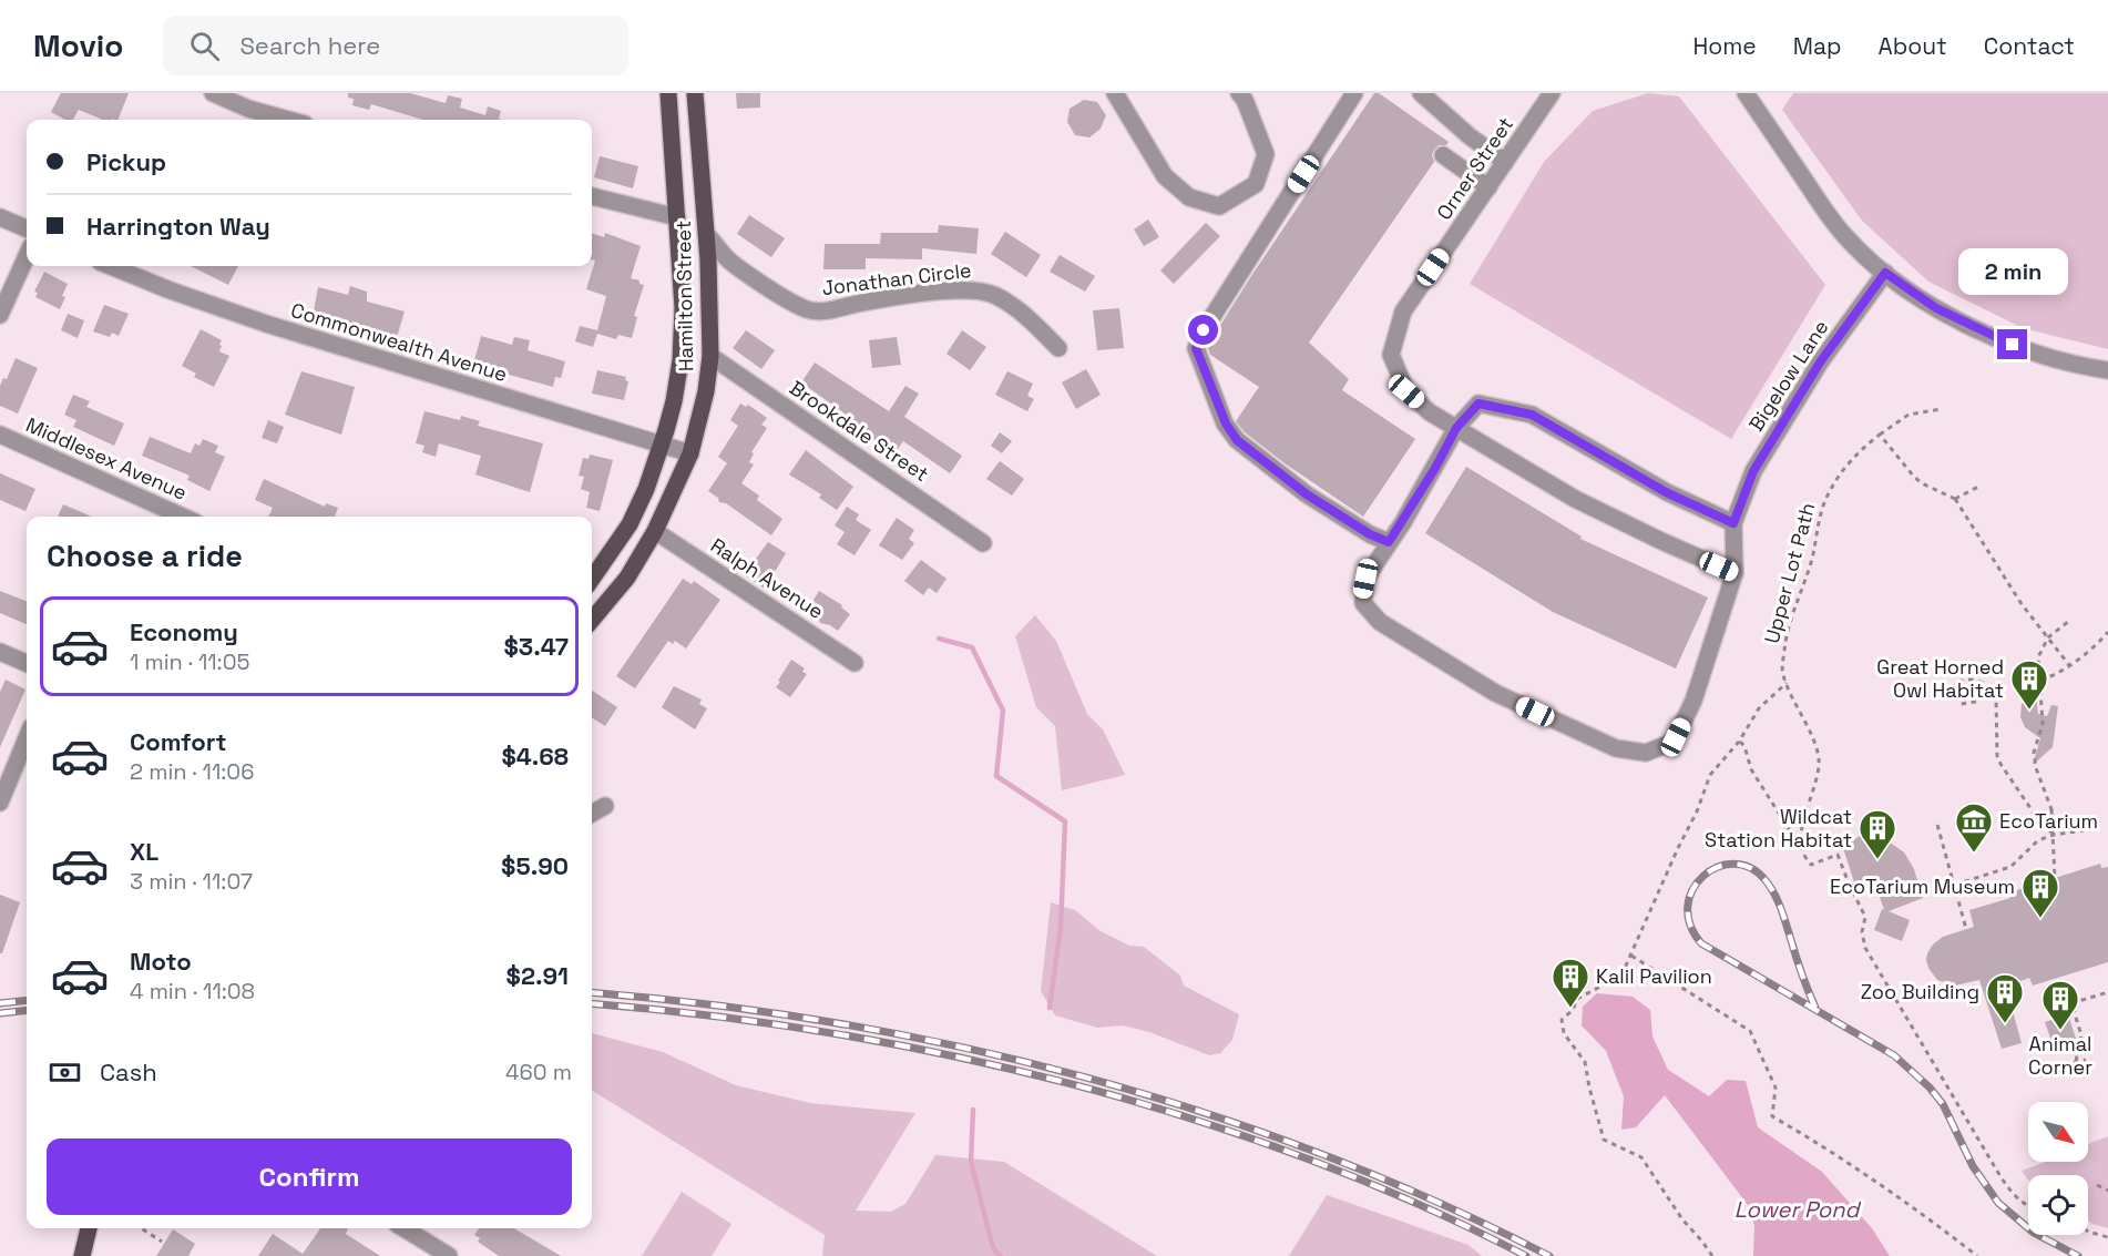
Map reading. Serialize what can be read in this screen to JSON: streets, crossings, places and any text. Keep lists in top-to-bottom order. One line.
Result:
{"streets":{"main road":["Hamilton Street"],"street":["Orner Street","Jonathan Circle","Commonwealth Avenue","Bigelow Lane","Brookdale Street","Middlesex Avenue","Ralph Avenue"],"path":["Upper Lot Path"]},"crossings":[["Jonathan Circle","Hamilton Street"],["Hamilton Street","Commonwealth Avenue"],["Hamilton Street","Brookdale Street"],["Hamilton Street","Ralph Avenue"]],"water":["Lower Pond"],"places":{"building":["Great Horned Owl Habitat","Wildcat Station Habitat","EcoTarium Museum","Kalil Pavilion","Zoo Building","Animal Corner"],"museum":["EcoTarium"]},"north":"bottom right","page":{"header":"Movio","search":"Search here","nav":["Home","Map","About","Contact"],"banner":["Pickup","Harrington Way"],"bubble":"2 min","heading":"Choose a ride","list":[{"name":"Economy","note":"1 min · 11:05","value":"$3.47"},{"name":"Comfort","note":"2 min · 11:06","value":"$4.68"},{"name":"XL","note":"3 min · 11:07","value":"$5.90"},{"name":"Moto","note":"4 min · 11:08","value":"$2.91"}],"pay":["Cash","460 m"],"buttons":"Confirm"}}
